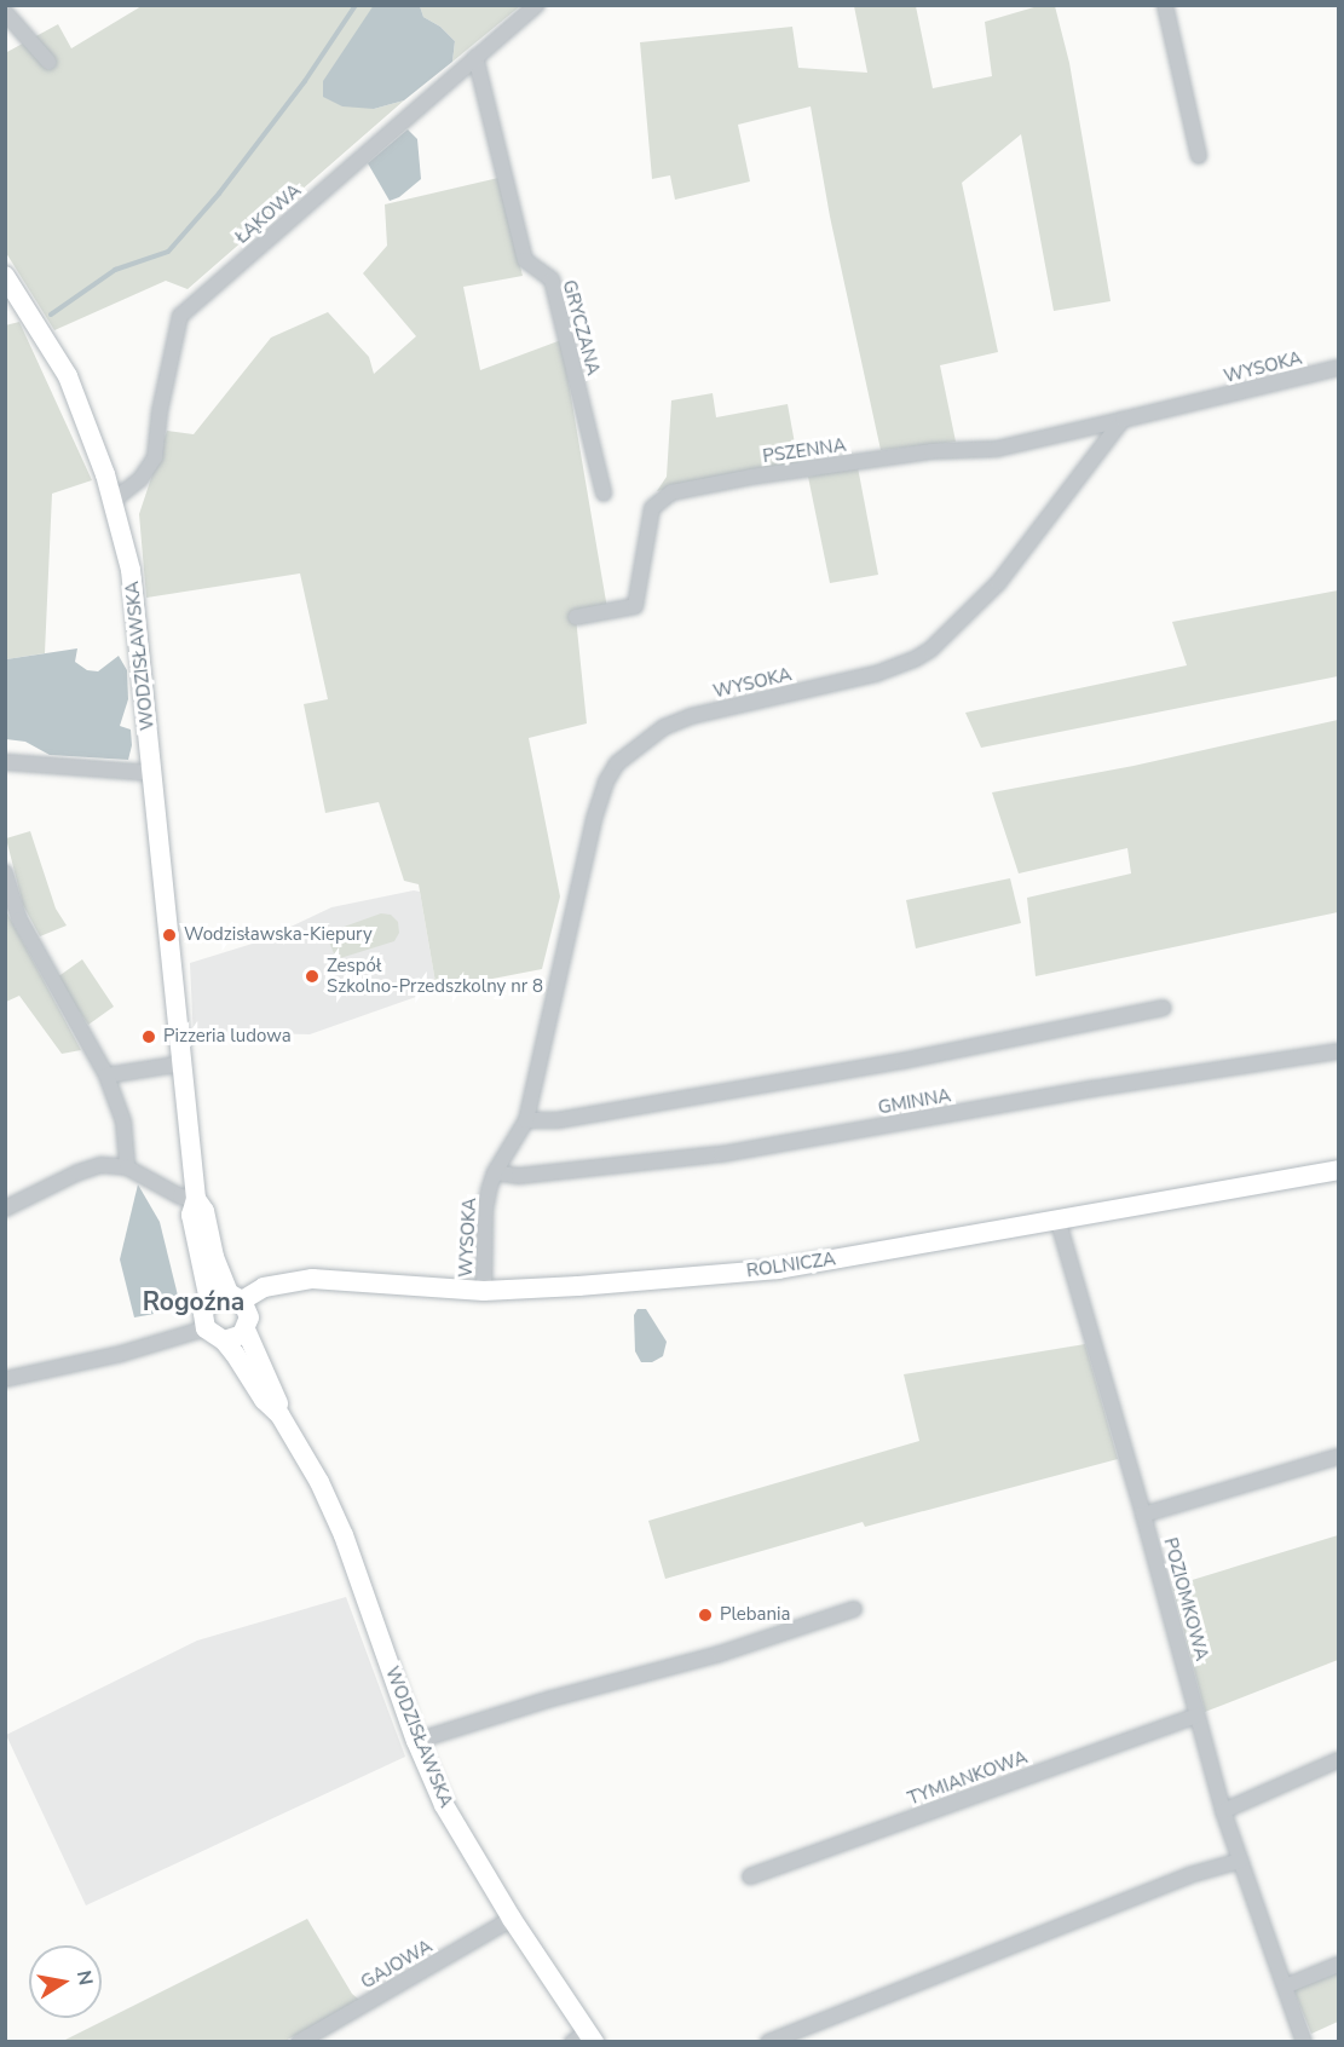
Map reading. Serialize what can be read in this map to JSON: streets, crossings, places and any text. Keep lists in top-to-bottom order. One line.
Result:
{"streets":{"main road":["WODZISŁAWSKA","ROLNICZA"],"street":["ŁĄKOWA","GRYCZANA","WYSOKA","PSZENNA","GMINNA","POZIOMKOWA","TYMIANKOWA","GAJOWA"]},"crossings":[["ŁĄKOWA","GRYCZANA"],["ŁĄKOWA","WODZISŁAWSKA"],["WYSOKA","PSZENNA"],["WYSOKA","GMINNA"],["WYSOKA","ROLNICZA"],["WODZISŁAWSKA","ROLNICZA"],["WODZISŁAWSKA","GAJOWA"],["ROLNICZA","POZIOMKOWA"],["POZIOMKOWA","TYMIANKOWA"]],"districts":["Rogoźna"],"places":["Wodzisławska-Kiepury","Zespół Szkolno-Przedszkolny nr 8","Pizzeria ludowa","Plebania"],"north":"right"}
